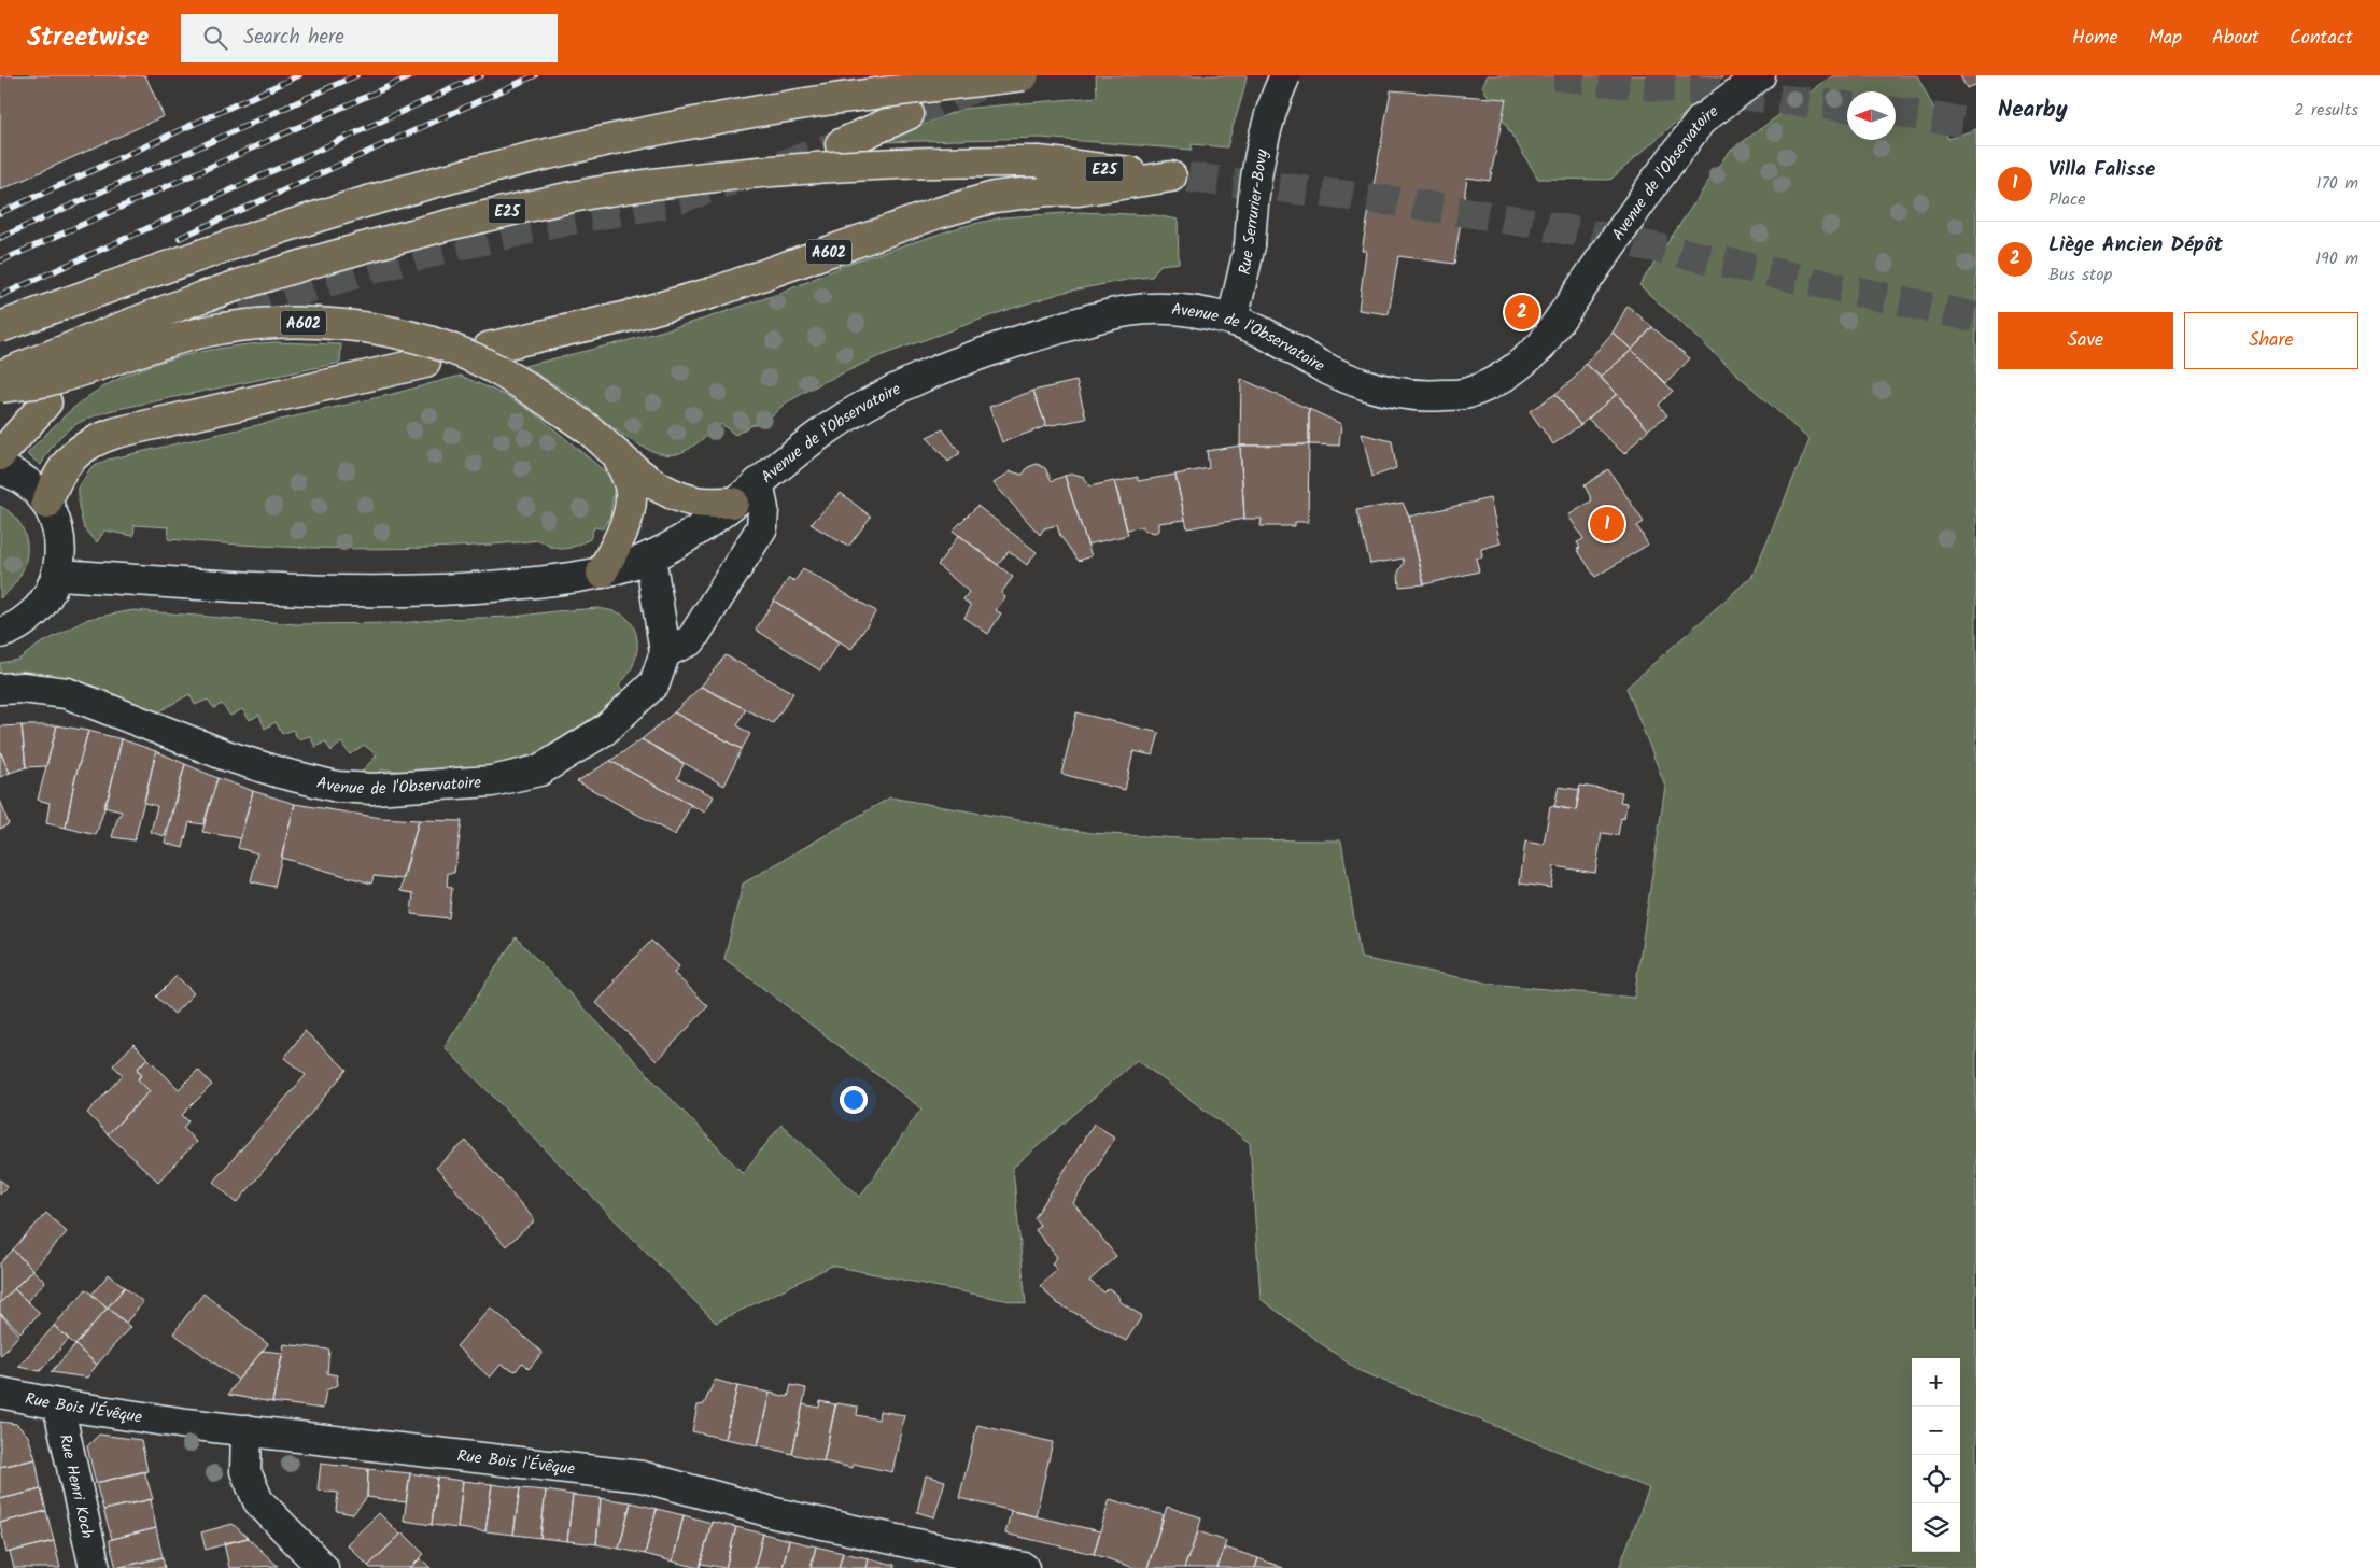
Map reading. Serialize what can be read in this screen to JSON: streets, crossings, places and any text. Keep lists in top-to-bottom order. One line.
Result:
{"streets":{"highway":["E25","A602"],"street":["Avenue de l'Observatoire","Rue Serrurier-Bovy","Rue Bois l'Évêque","Rue Henri Koch"]},"crossings":[["E25","A602"],["Avenue de l'Observatoire","Rue Serrurier-Bovy"],["Avenue de l'Observatoire","A602"],["Rue Bois l'Évêque","Rue Henri Koch"]],"north":"left","page":{"header":"Streetwise","search":"Search here","nav":["Home","Map","About","Contact"],"heading":["Nearby","2 results"],"list":[{"mark":"1","name":"Villa Falisse","note":"Place","value":"170 m"},{"mark":"2","name":"Liège Ancien Dépôt","note":"Bus stop","value":"190 m"}],"pins":["2","1"],"buttons":["Save","Share"],"map_buttons":["+","−"]}}
